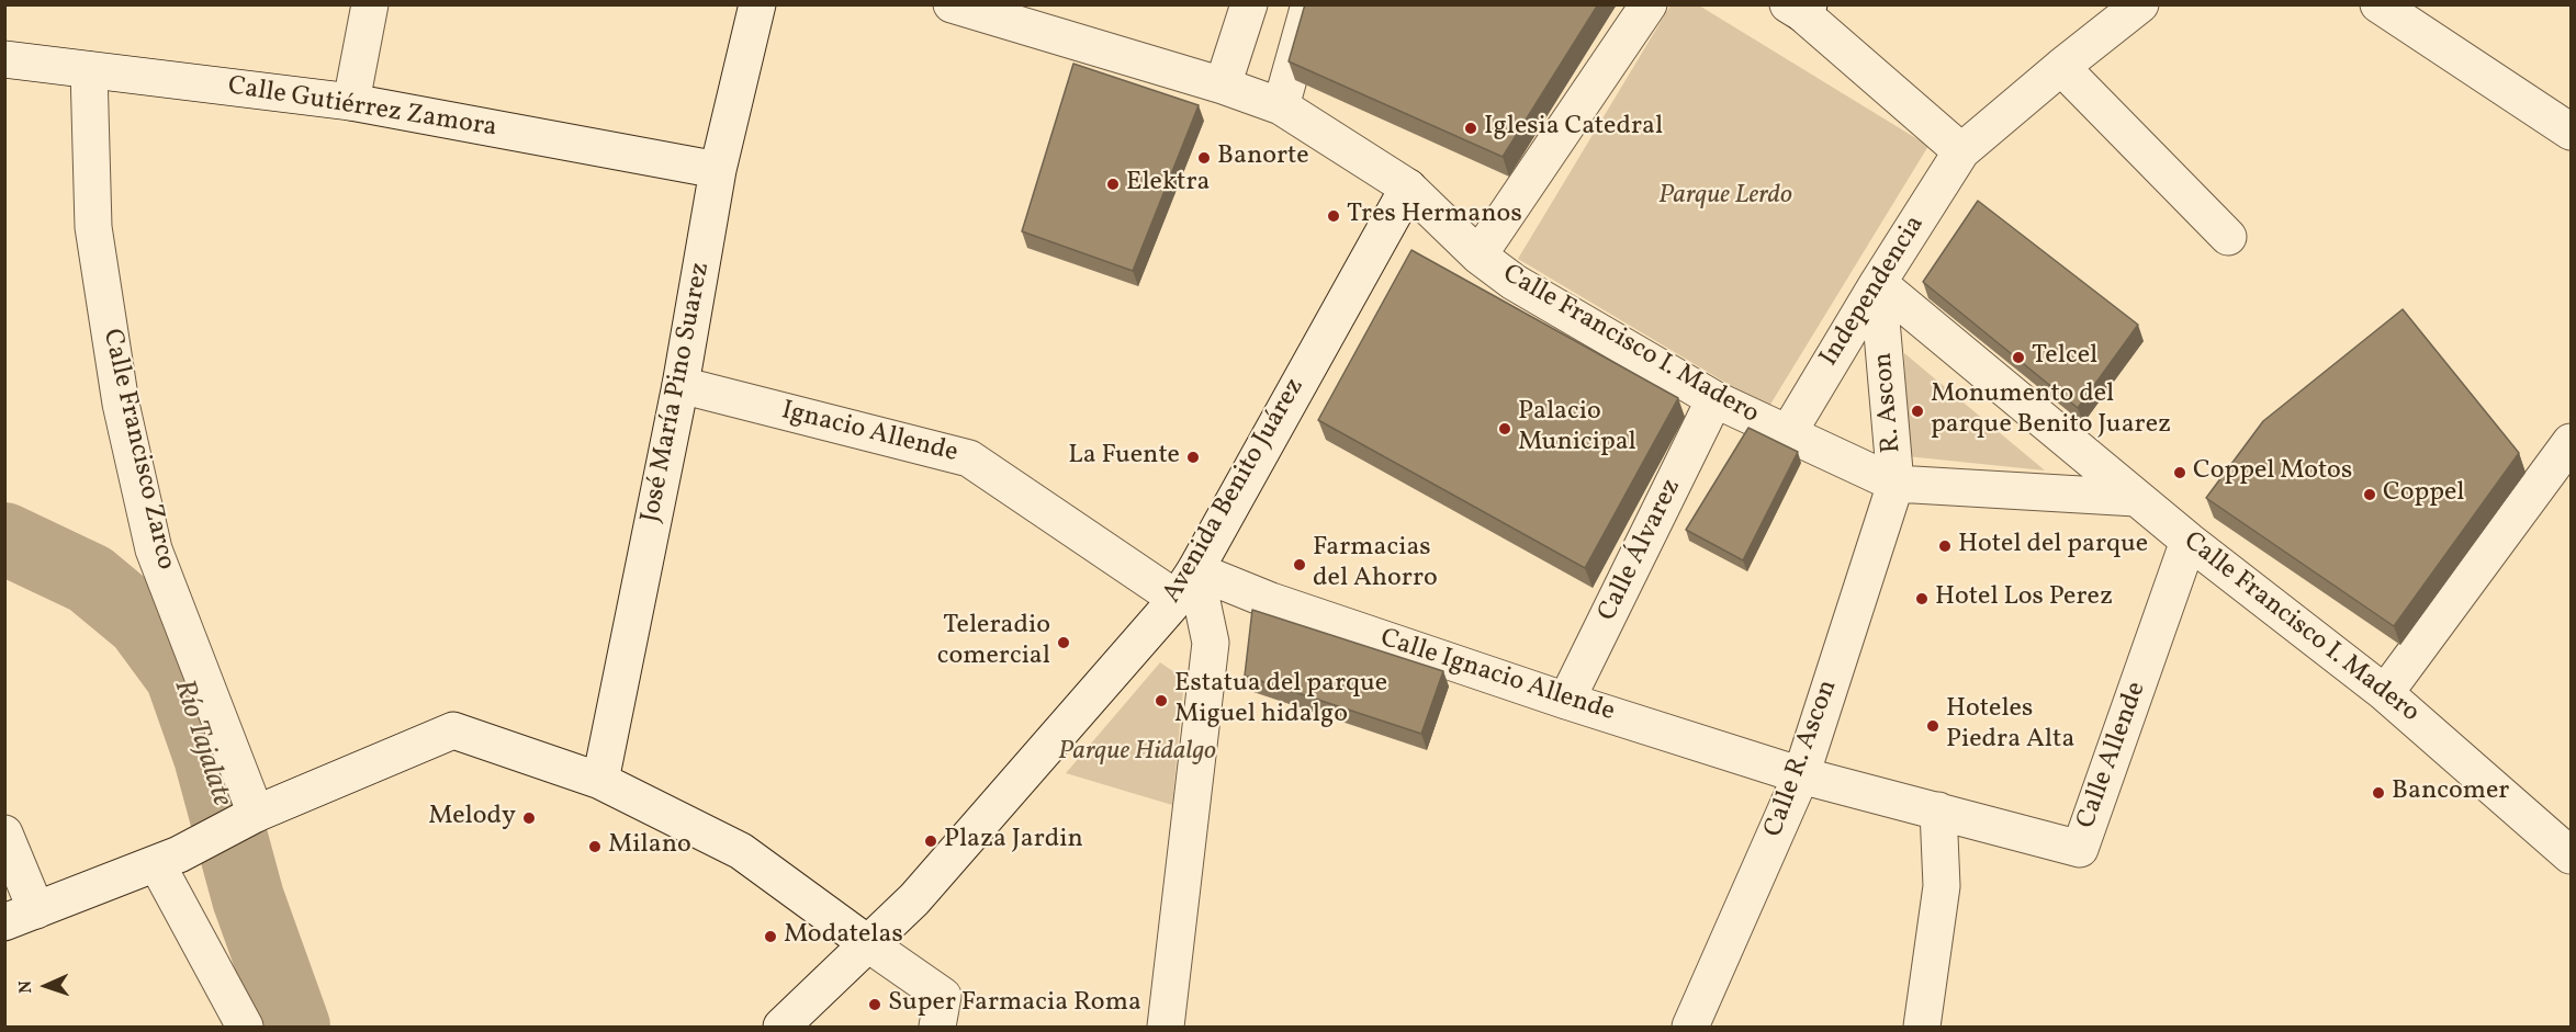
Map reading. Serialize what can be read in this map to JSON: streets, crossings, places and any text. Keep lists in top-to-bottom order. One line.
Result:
{"streets":{"street":["Calle Gutiérrez Zamora","Independencia","Calle Francisco I. Madero","José María Pino Suarez","R. Ascon","Ignacio Allende","Calle Francisco Zarco","Avenida Benito Juárez","Calle Álvarez","Calle Ignacio Allende","Calle Allende","Calle R. Ascon"]},"crossings":[["Calle Gutiérrez Zamora","José María Pino Suarez"],["Calle Gutiérrez Zamora","Calle Francisco Zarco"],["Independencia","Calle Francisco I. Madero"],["Independencia","R. Ascon"],["Calle Francisco I. Madero","R. Ascon"],["Calle Francisco I. Madero","Avenida Benito Juárez"],["Calle Francisco I. Madero","Calle Álvarez"],["Calle Francisco I. Madero","Calle Allende"],["Calle Francisco I. Madero","Calle R. Ascon"],["José María Pino Suarez","Ignacio Allende"],["R. Ascon","Calle R. Ascon"],["Ignacio Allende","Avenida Benito Juárez"],["Ignacio Allende","Calle Ignacio Allende"],["Avenida Benito Juárez","Calle Ignacio Allende"],["Calle Álvarez","Calle Ignacio Allende"],["Calle Ignacio Allende","Calle Allende"],["Calle Ignacio Allende","Calle R. Ascon"],["Calle Allende","Calle R. Ascon"]],"water":["Río Tajalate"],"parks":["Parque Lerdo","Parque Hidalgo"],"places":["Iglesia Catedral","Banorte","Elektra","Tres Hermanos","Telcel","Monumento del parque Benito Juarez","Palacio Municipal","La Fuente","Coppel Motos","Coppel","Hotel del parque","Farmacias del Ahorro","Hotel Los Perez","Teleradio comercial","Estatua del parque Miguel hidalgo","Hoteles Piedra Alta","Bancomer","Melody","Plaza Jardin","Milano","Modatelas","Super Farmacia Roma"],"north":"left"}
